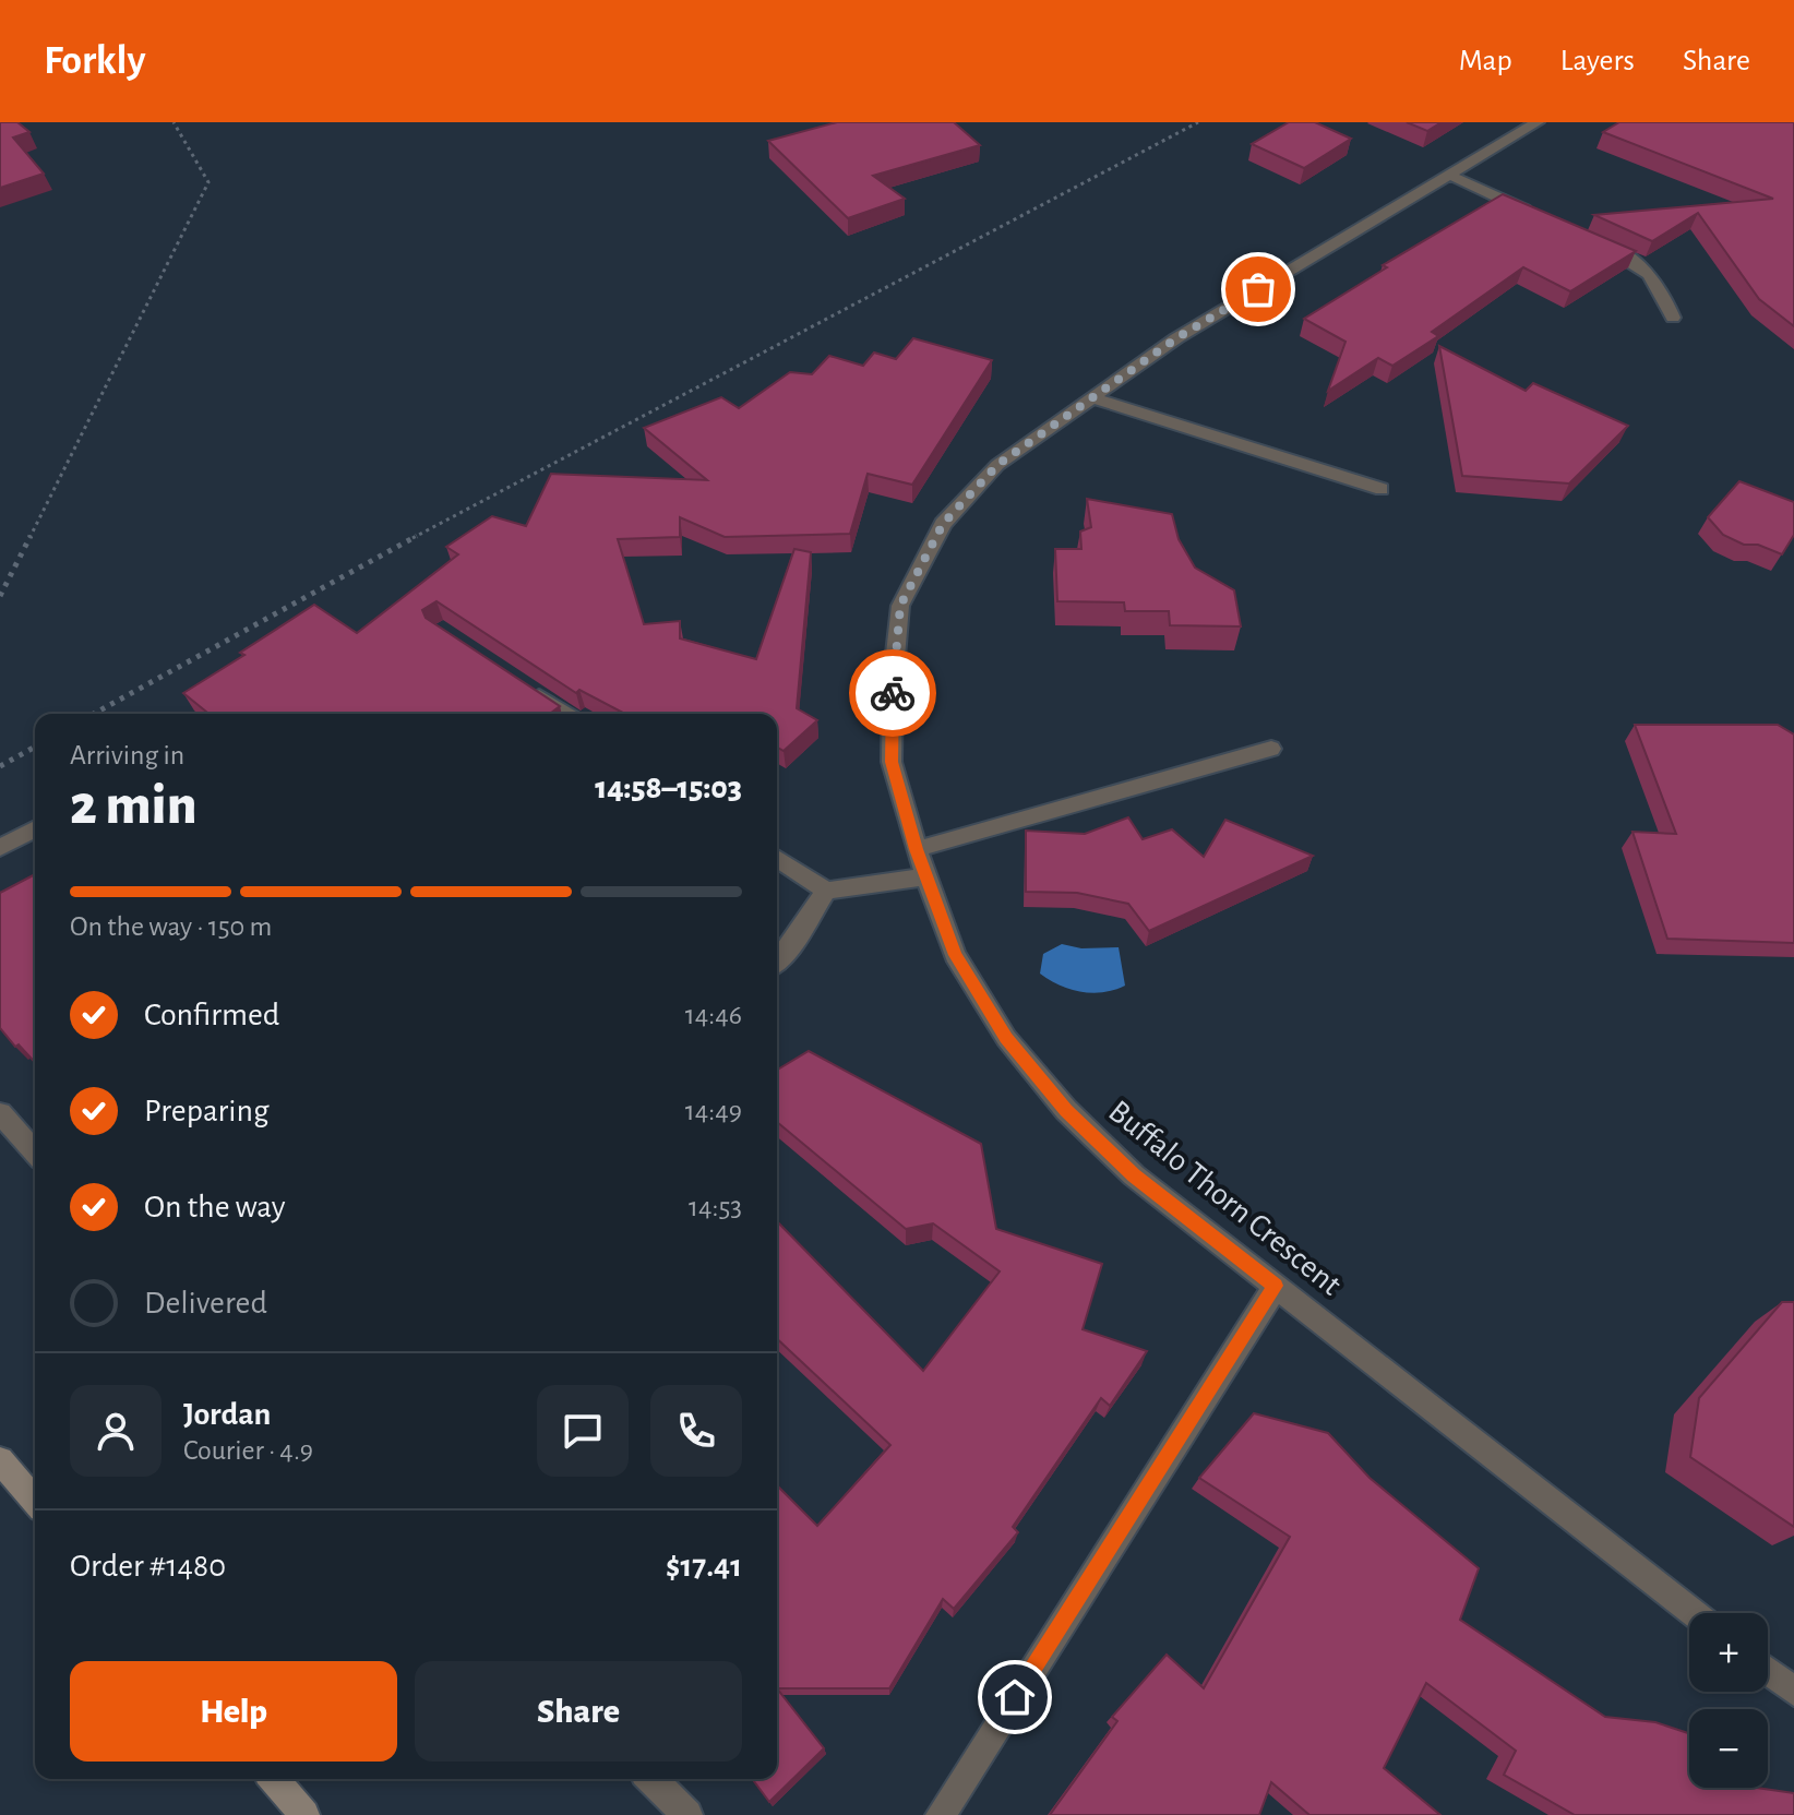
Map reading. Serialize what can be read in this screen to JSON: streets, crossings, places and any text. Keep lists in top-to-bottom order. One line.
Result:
{"streets":{"street":["Buffalo Thorn Crescent"]},"page":{"header":"Forkly","nav":["Map","Layers","Share"],"heading":["2 min","Arriving in","14:58–15:03"],"panel":["Jordan","Courier · 4.9","Order #1480","$17.41"],"bar":"On the way · 150 m","list":[["Confirmed","14:46"],["Preparing","14:49"],["On the way","14:53"],"Delivered"],"map_buttons":["+","−"],"buttons":["Help","Share"]}}
